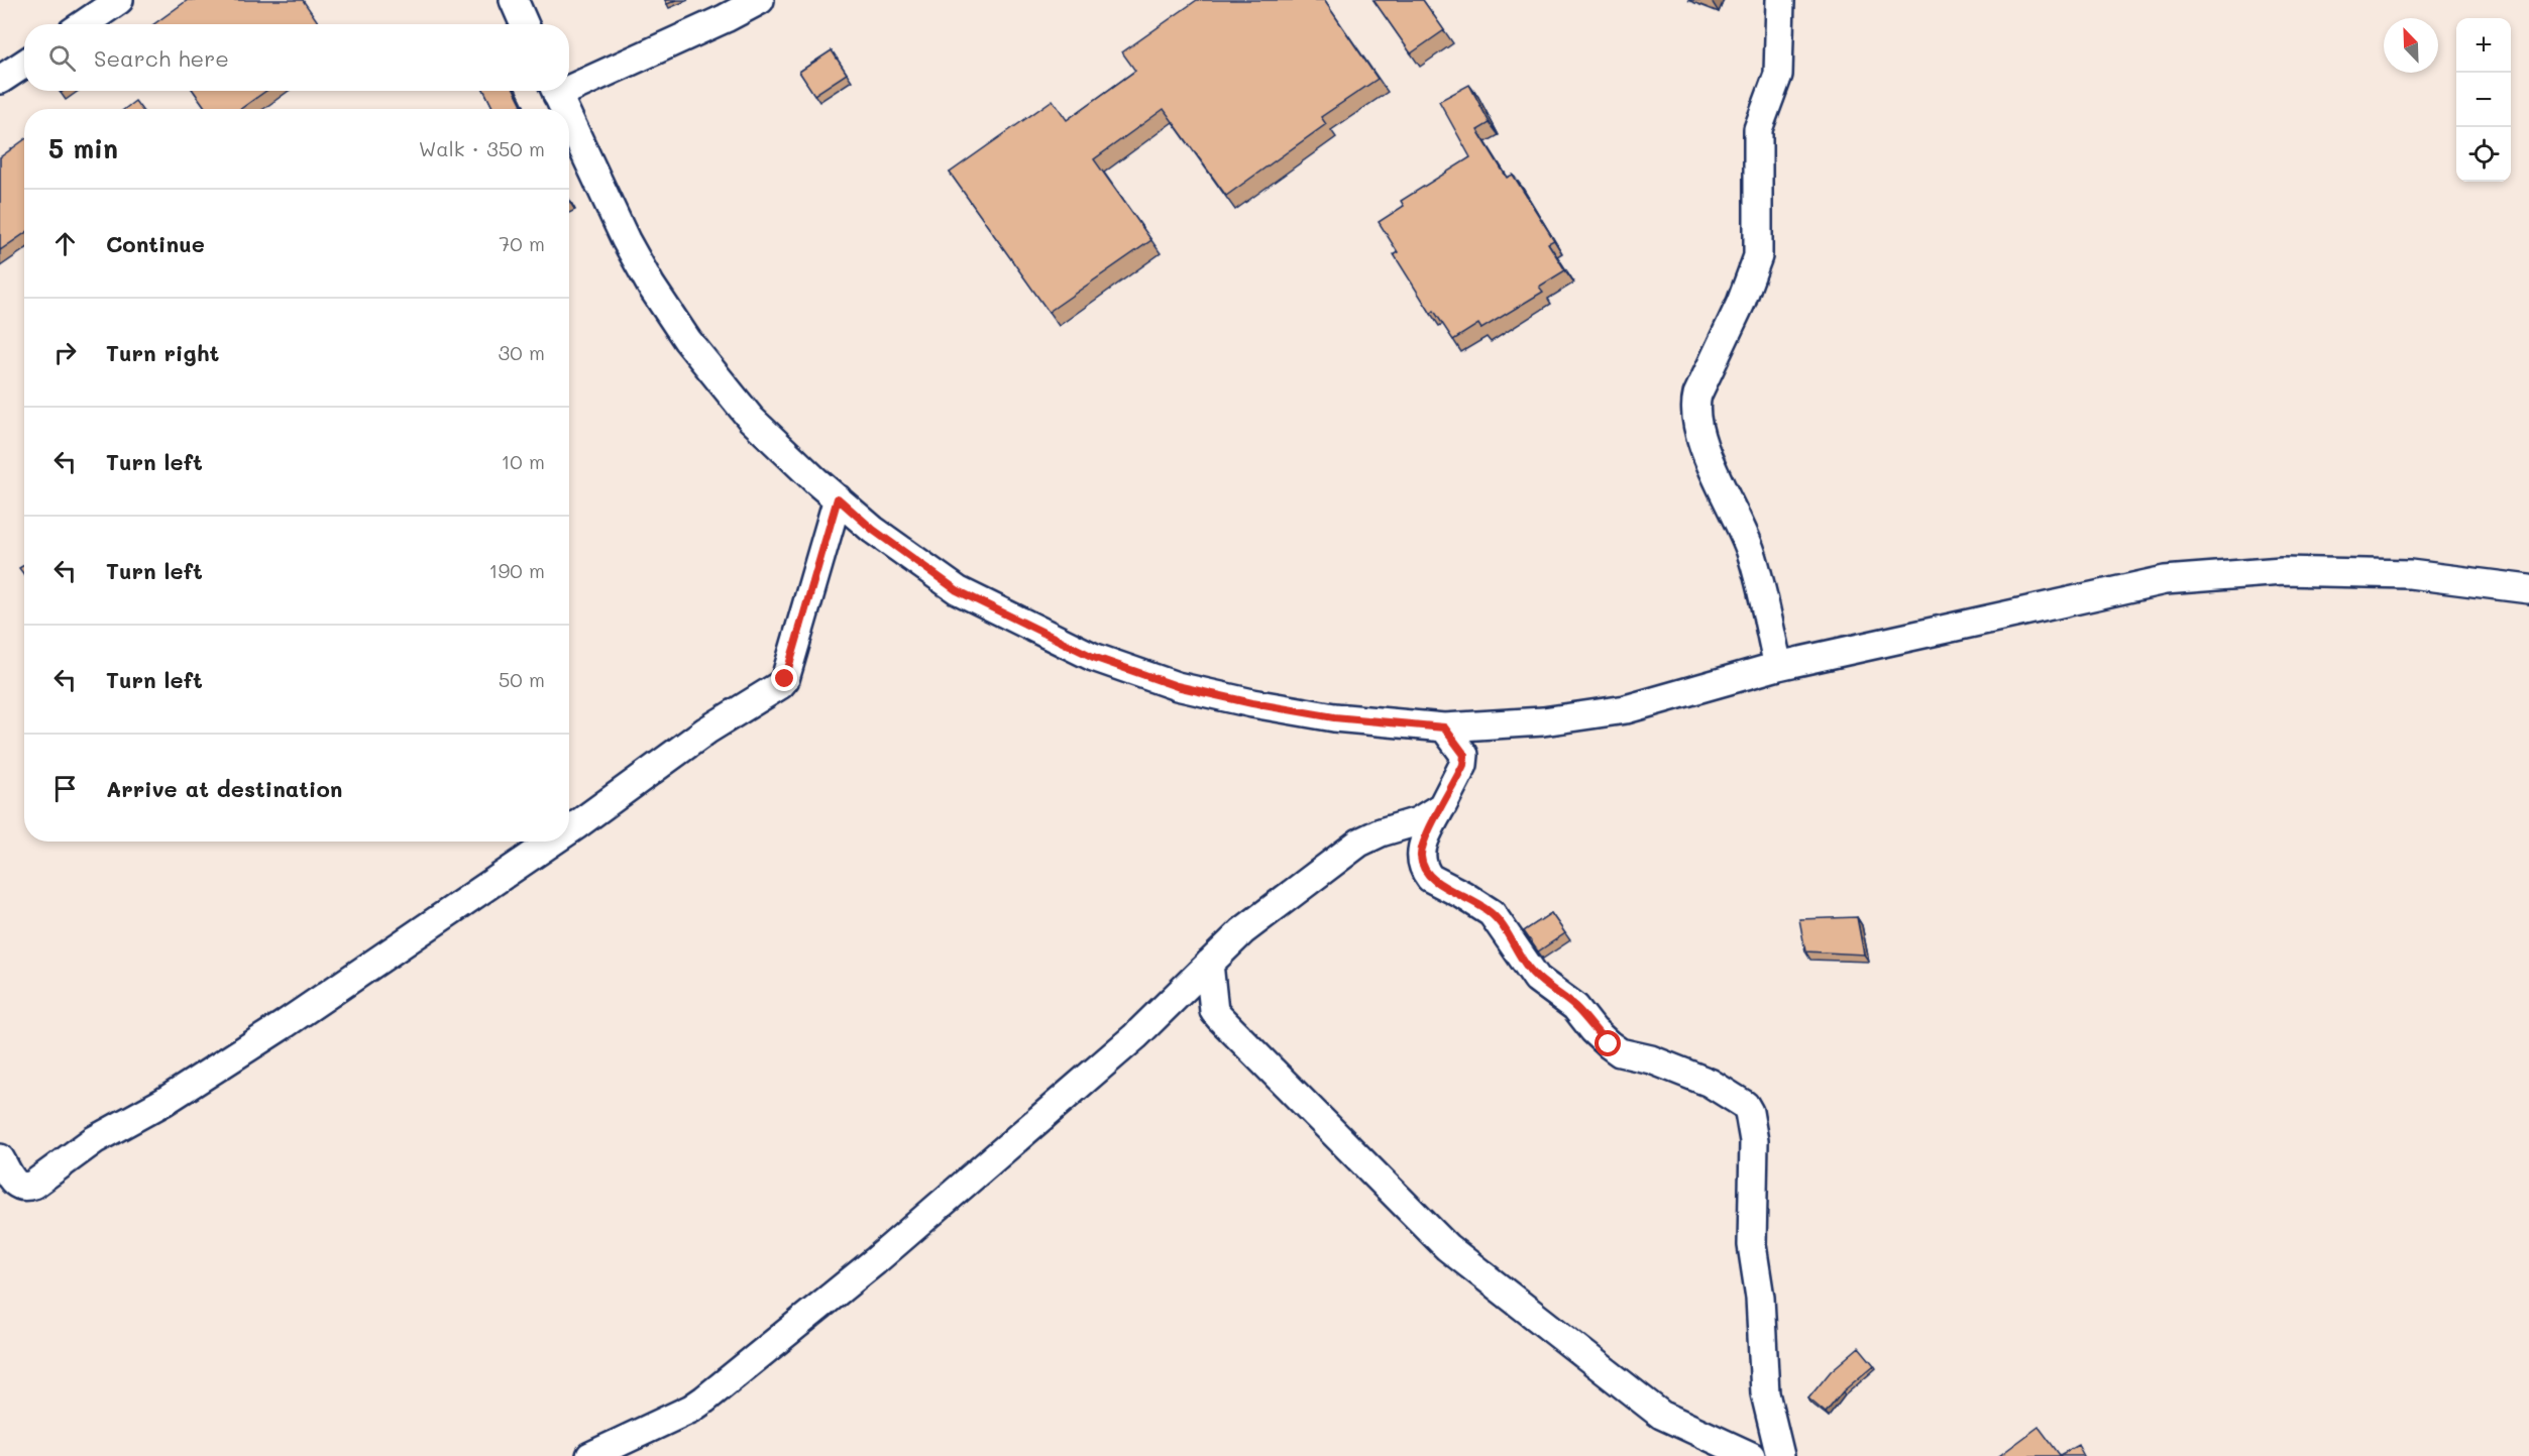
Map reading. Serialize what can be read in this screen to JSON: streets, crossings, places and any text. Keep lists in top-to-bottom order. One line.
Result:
{"north":"top left","page":{"map_buttons":["+","−"],"search":"Search here","heading":["5 min","Walk · 350 m"],"list":[["Continue","70 m"],["Turn right","30 m"],["Turn left","10 m"],["Turn left","190 m"],["Turn left","50 m"],"Arrive at destination"]}}
